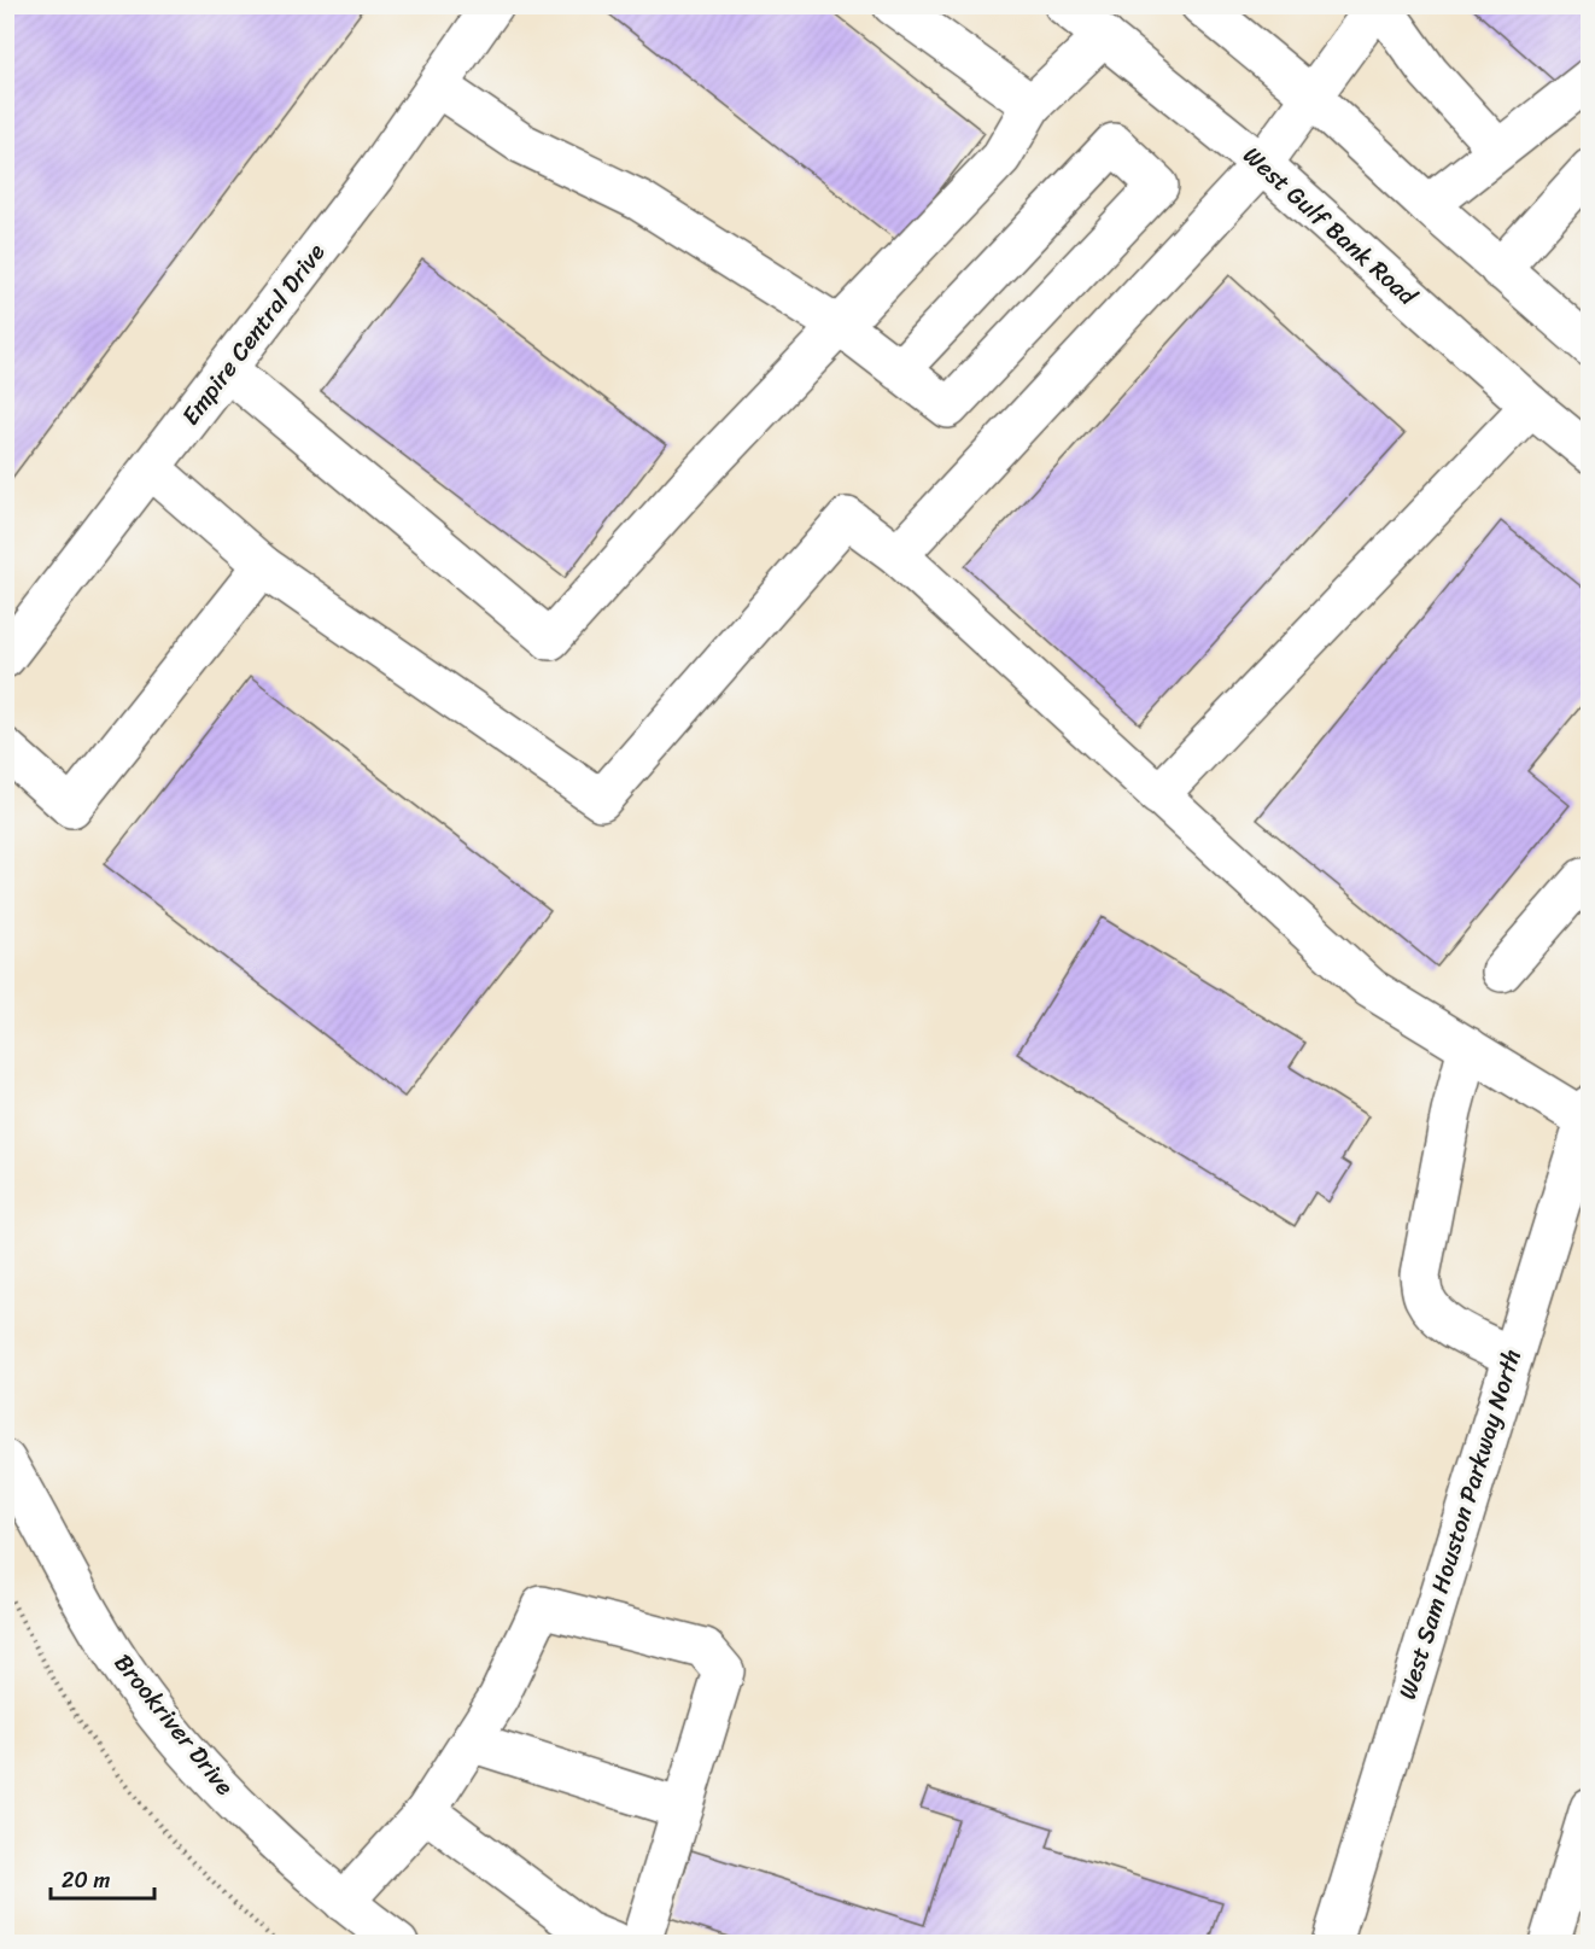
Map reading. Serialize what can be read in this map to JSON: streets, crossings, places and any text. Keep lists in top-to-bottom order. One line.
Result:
{"streets":{"main road":["West Gulf Bank Road","Empire Central Drive","West Sam Houston Parkway North","Brookriver Drive"]},"scale_bar":"20 m"}
